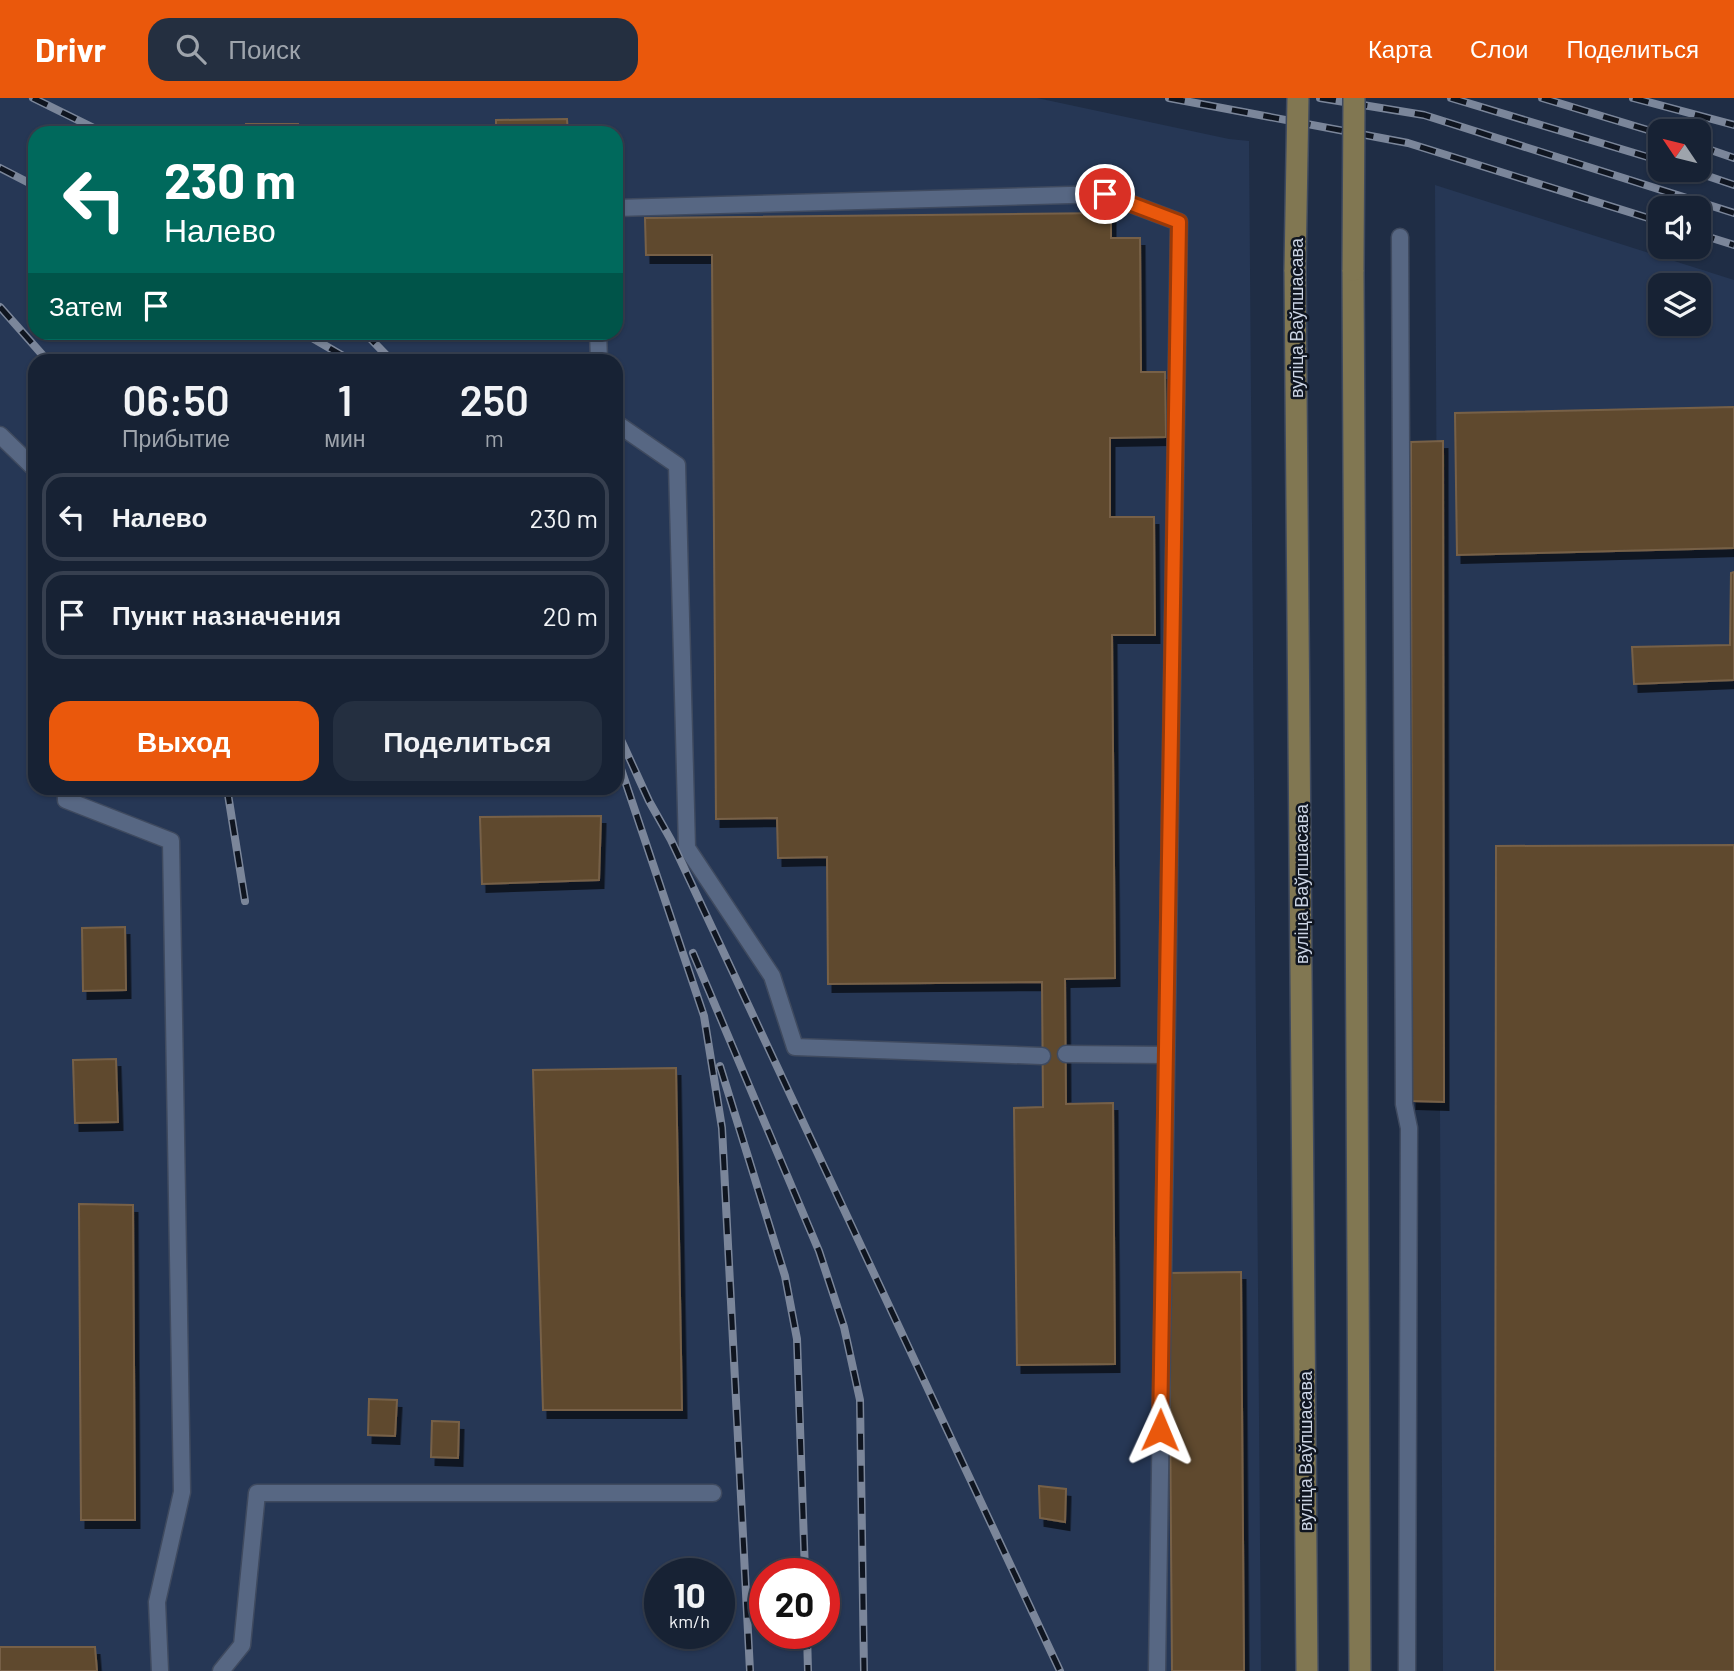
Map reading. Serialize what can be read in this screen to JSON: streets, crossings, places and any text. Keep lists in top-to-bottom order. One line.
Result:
{"streets":{"main road":["вуліца Ваўпшасава"]},"north":"top left","page":{"header":"Drivr","search":"Поиск","nav":["Карта","Слои","Поделиться"],"turn":["230 m","Налево"],"then":"Затем","eta":["06:50","Прибытие","1","мин","250","m"],"list":[{"name":"Налево","value":"230 m"},{"name":"Пункт назначения","value":"20 m"}],"buttons":["Выход","Поделиться"],"speed":"10 km/h","limit":"20"}}
